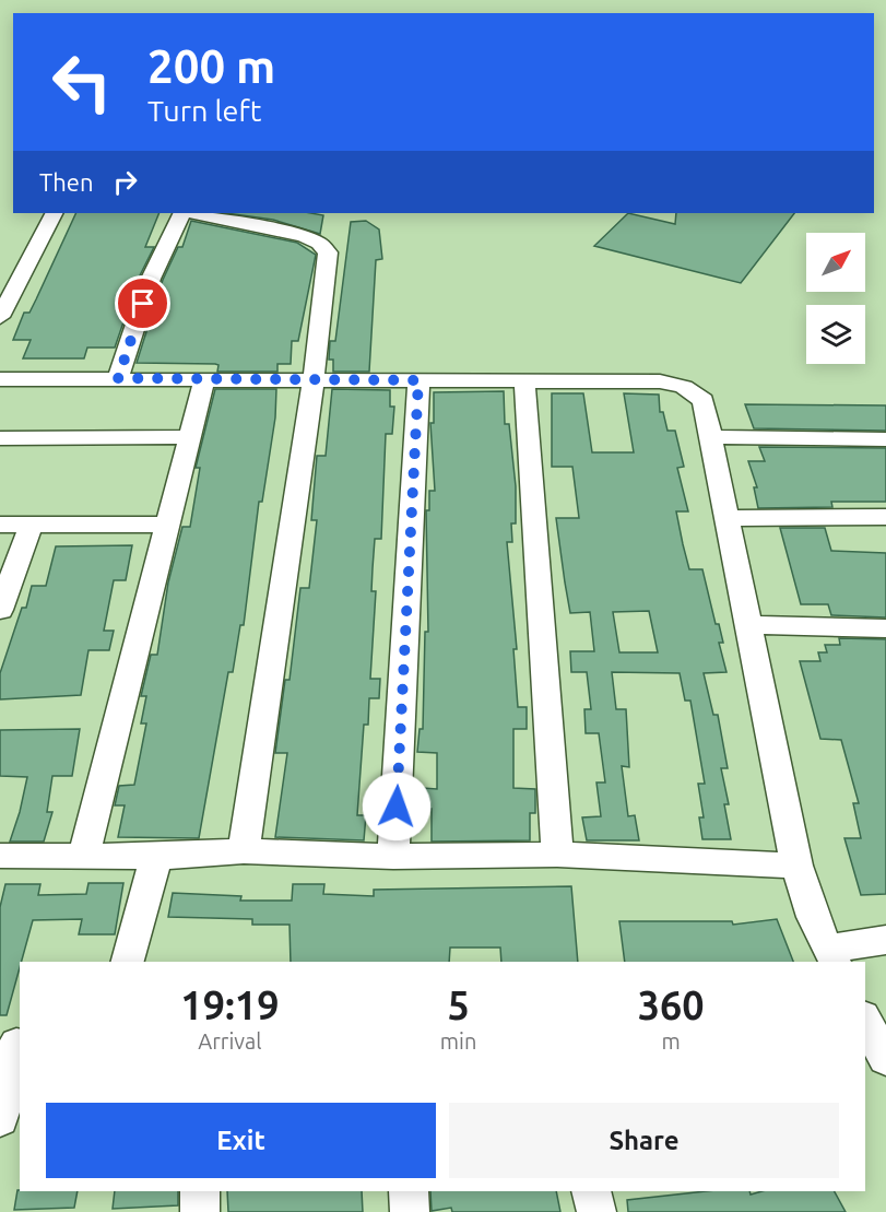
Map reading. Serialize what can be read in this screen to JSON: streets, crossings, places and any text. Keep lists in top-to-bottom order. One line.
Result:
{"north":"top right","page":{"turn":["200 m","Turn left"],"then":"Then","eta":["19:19","Arrival","5","min","360","m"],"buttons":["Exit","Share"]}}
